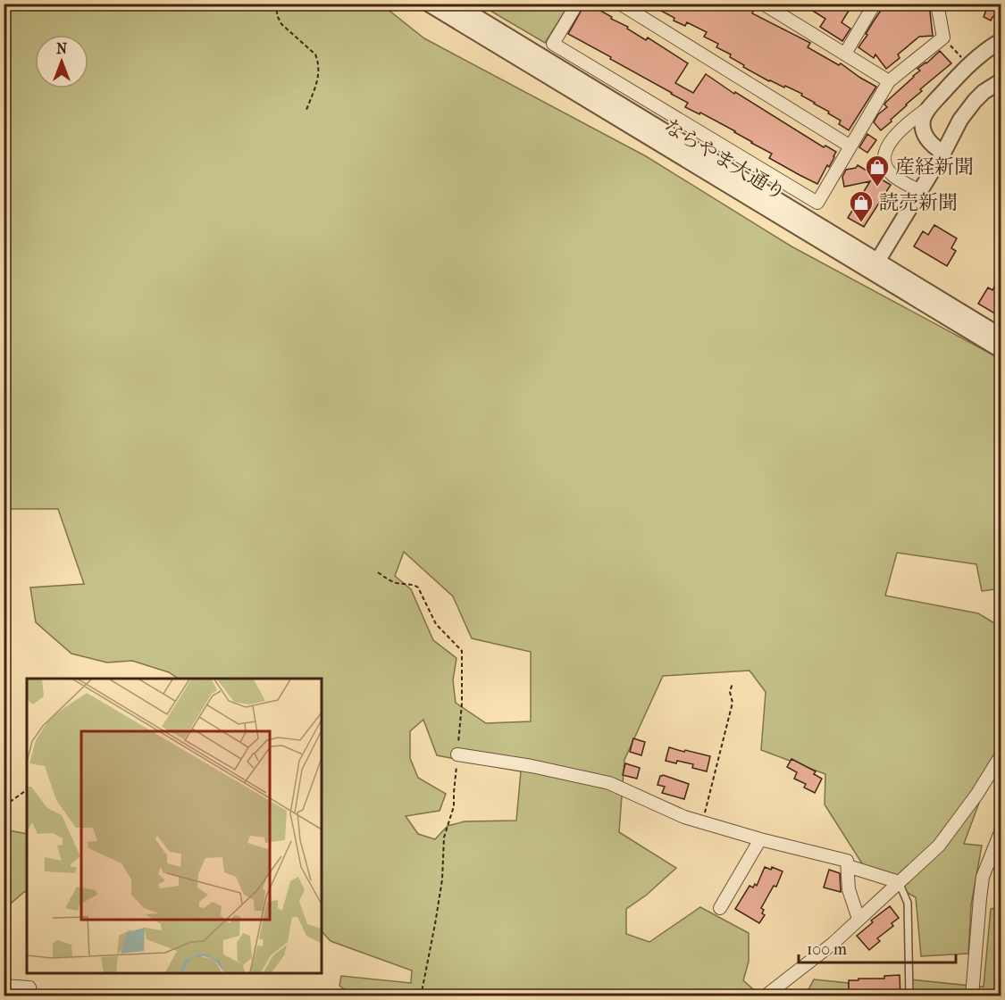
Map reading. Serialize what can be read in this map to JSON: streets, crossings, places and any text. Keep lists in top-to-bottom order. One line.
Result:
{"streets":{"street":["ならやま大通り"]},"places":{"shop":["産経新聞","読売新聞"]},"scale_bar":"100 m","north":"top"}
